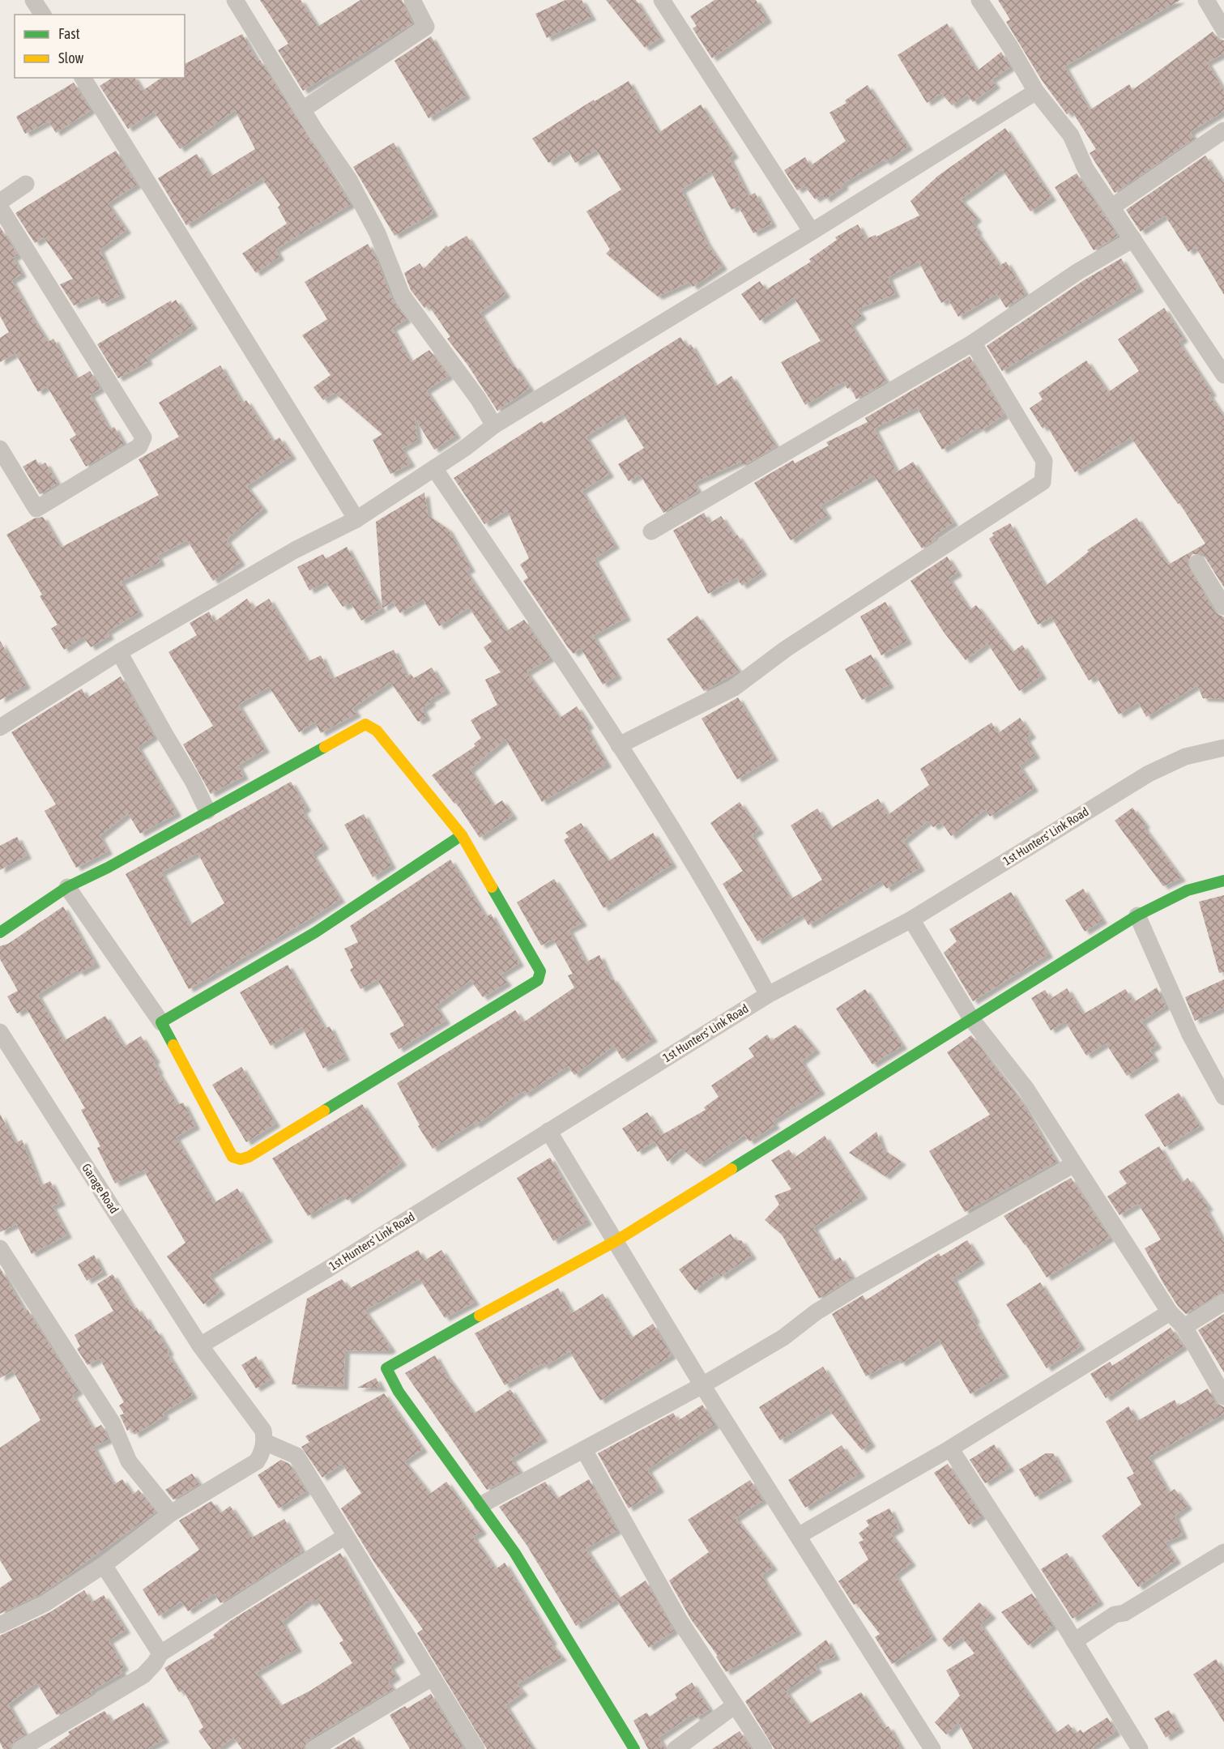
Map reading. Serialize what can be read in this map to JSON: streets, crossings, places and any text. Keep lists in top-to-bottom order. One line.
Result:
{"streets":{"street":["1st Hunters' Link Road","Garage Road"]},"crossings":[["1st Hunters' Link Road","Garage Road"]],"legend":["Fast","Slow"]}
